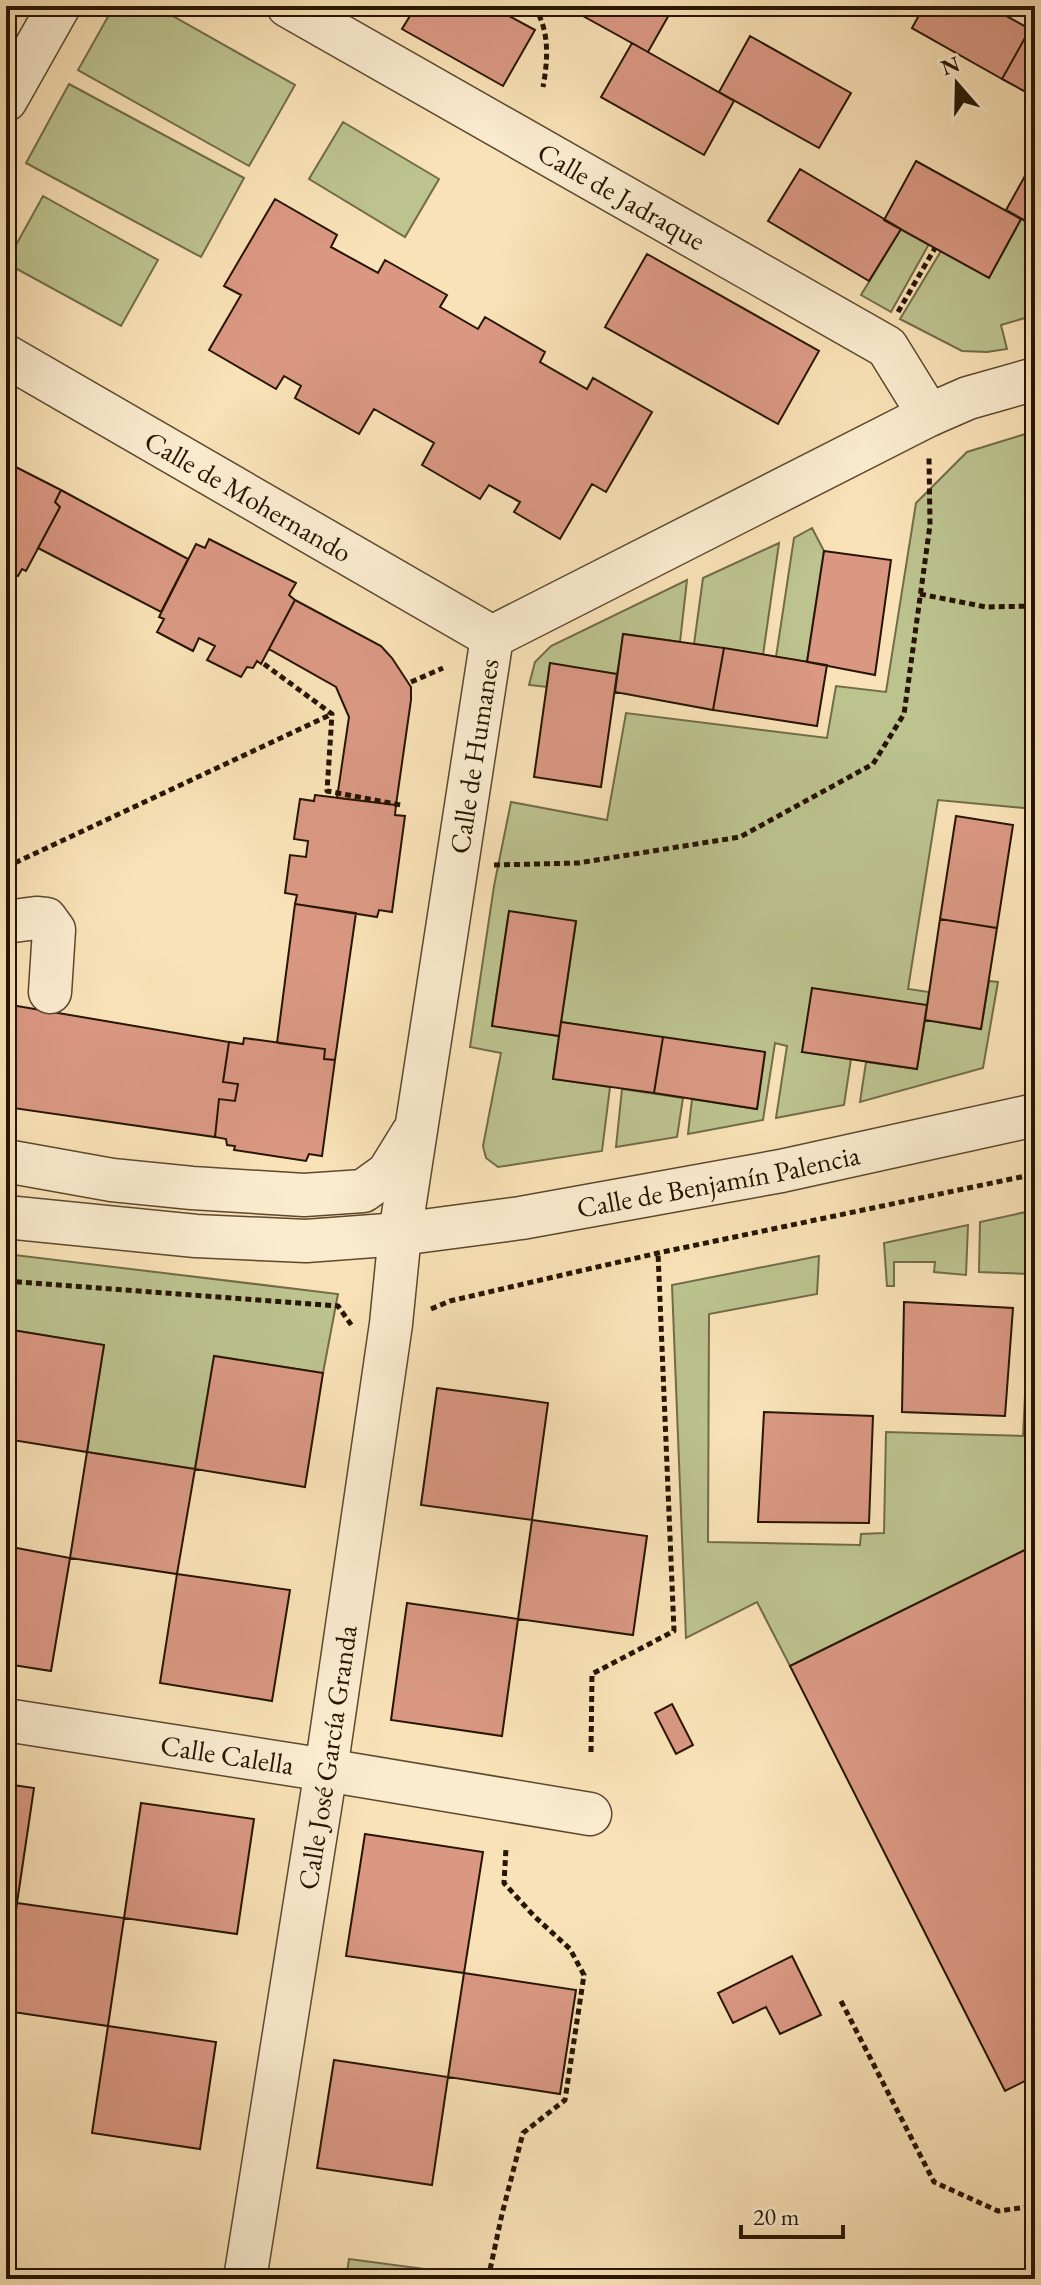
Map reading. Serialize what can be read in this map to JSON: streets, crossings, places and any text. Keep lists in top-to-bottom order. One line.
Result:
{"streets":{"street":["Calle de Jadraque","Calle de Mohernando","Calle de Humanes","Calle de Benjamín Palencia","Calle Calella","Calle José García Granda"]},"crossings":[["Calle de Jadraque","Calle de Humanes"],["Calle de Mohernando","Calle de Humanes"],["Calle de Humanes","Calle de Benjamín Palencia"],["Calle de Humanes","Calle José García Granda"],["Calle de Benjamín Palencia","Calle José García Granda"],["Calle Calella","Calle José García Granda"]],"scale_bar":"20 m","north":"top"}
